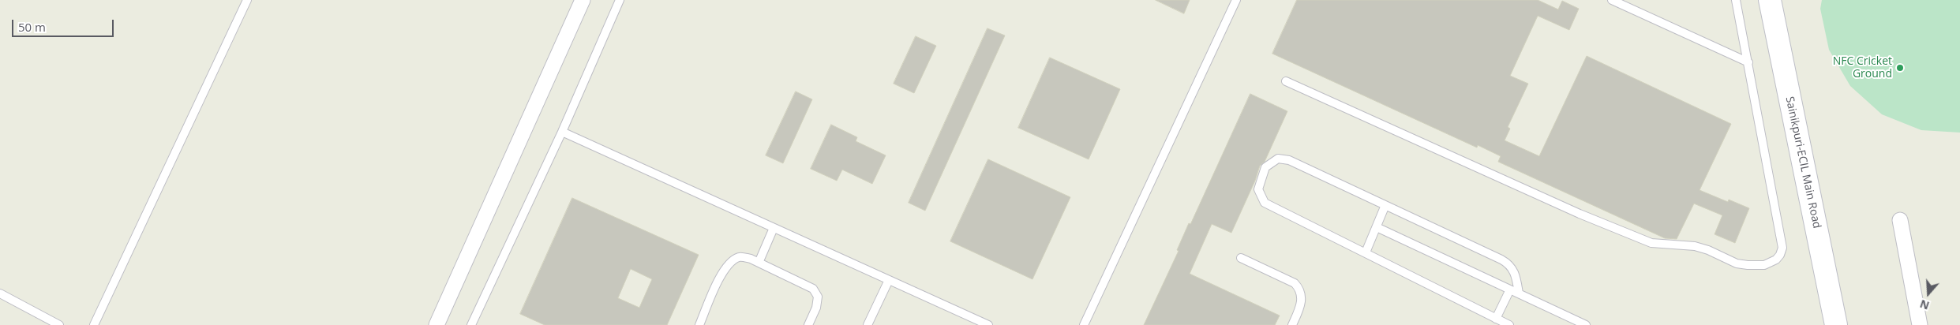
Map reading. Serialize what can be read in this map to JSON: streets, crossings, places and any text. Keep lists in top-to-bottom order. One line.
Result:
{"streets":{"street":["Sainikpuri-ECIL Main Road"]},"places":["NFC Cricket Ground"],"scale_bar":"50 m","north":"bottom"}
